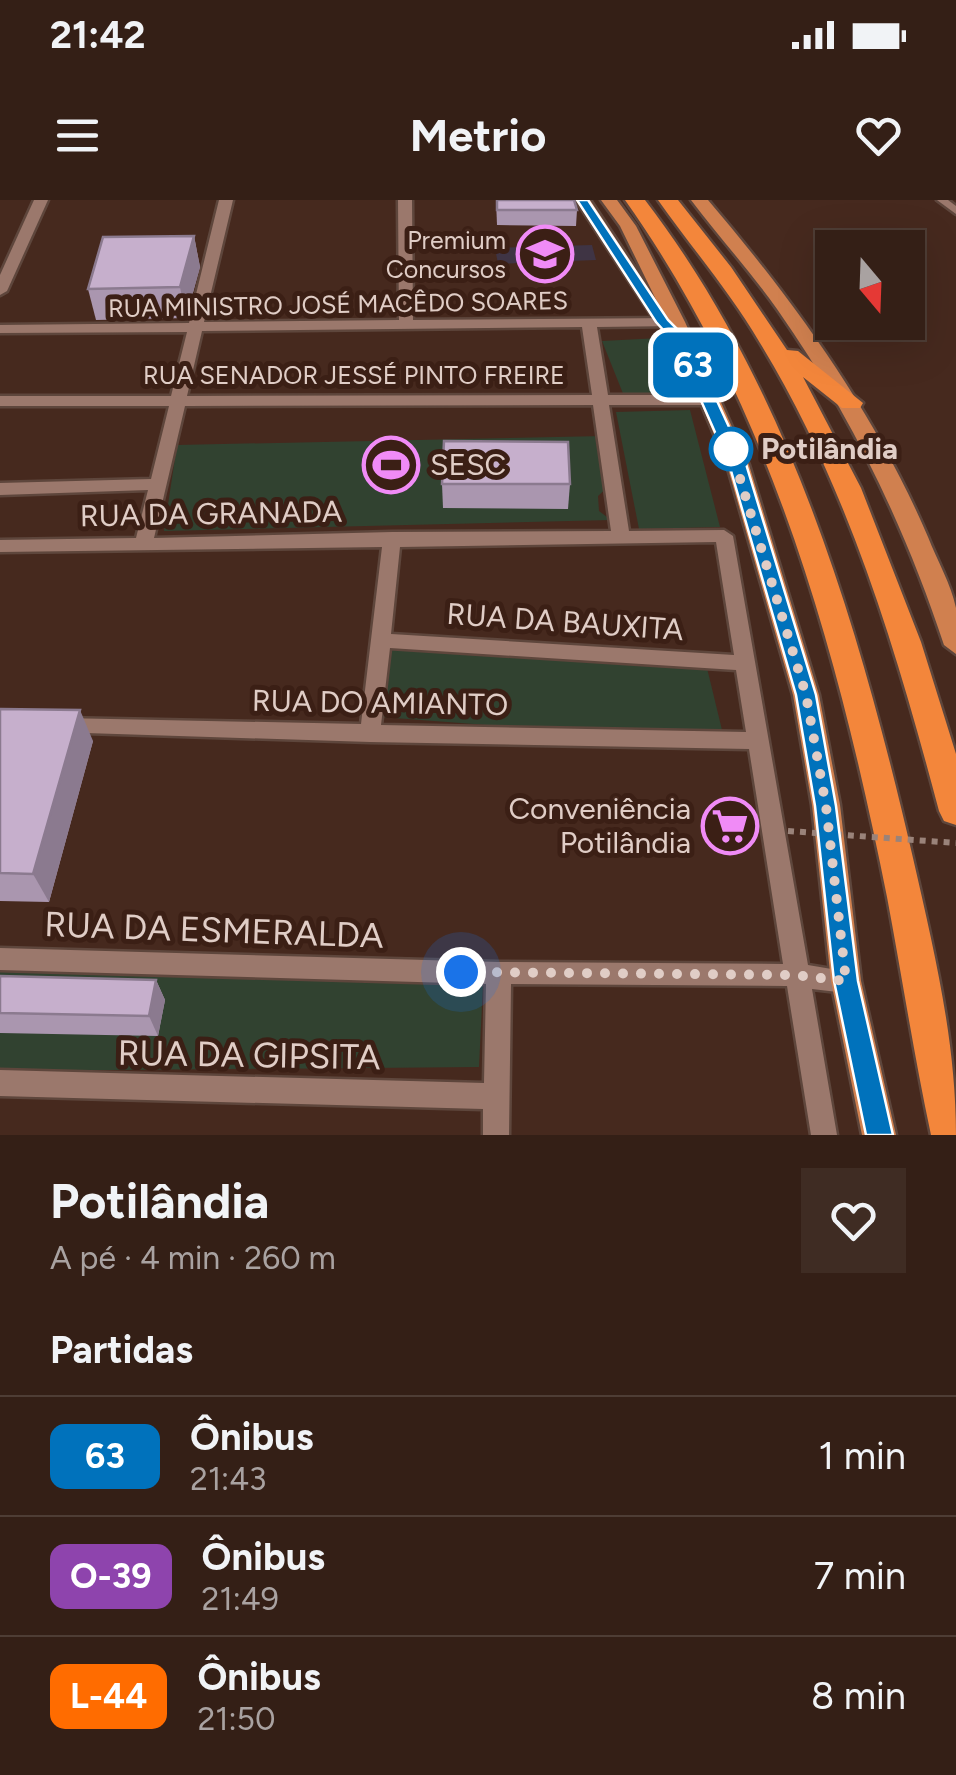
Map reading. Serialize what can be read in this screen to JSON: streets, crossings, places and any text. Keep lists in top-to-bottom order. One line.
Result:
{"streets":{"street":["RUA MINISTRO JOSÉ MACÊDO SOARES","RUA SENADOR JESSÉ PINTO FREIRE","RUA DA GRANADA","RUA DA BAUXITA","RUA DO AMIANTO","RUA DA ESMERALDA","RUA DA GIPSITA"]},"crossings":[["RUA DA GRANADA","RUA DA BAUXITA"]],"places":{"school or university":["Premium Concursos"],"other":["Potilândia"],"sports":["SESC"],"supermarket":["Conveniência Potilândia"]},"lines":["bus line 63"],"north":"bottom","page":{"status":"21:42","header":"Metrio","on_map":"63","heading":[["Potilândia","A pé · 4 min · 260 m"],"Partidas"],"list":[{"mark":"63","name":"Ônibus","note":"21:43","value":"1 min"},{"mark":"O-39","name":"Ônibus","note":"21:49","value":"7 min"},{"mark":"L-44","name":"Ônibus","note":"21:50","value":"8 min"}]}}
